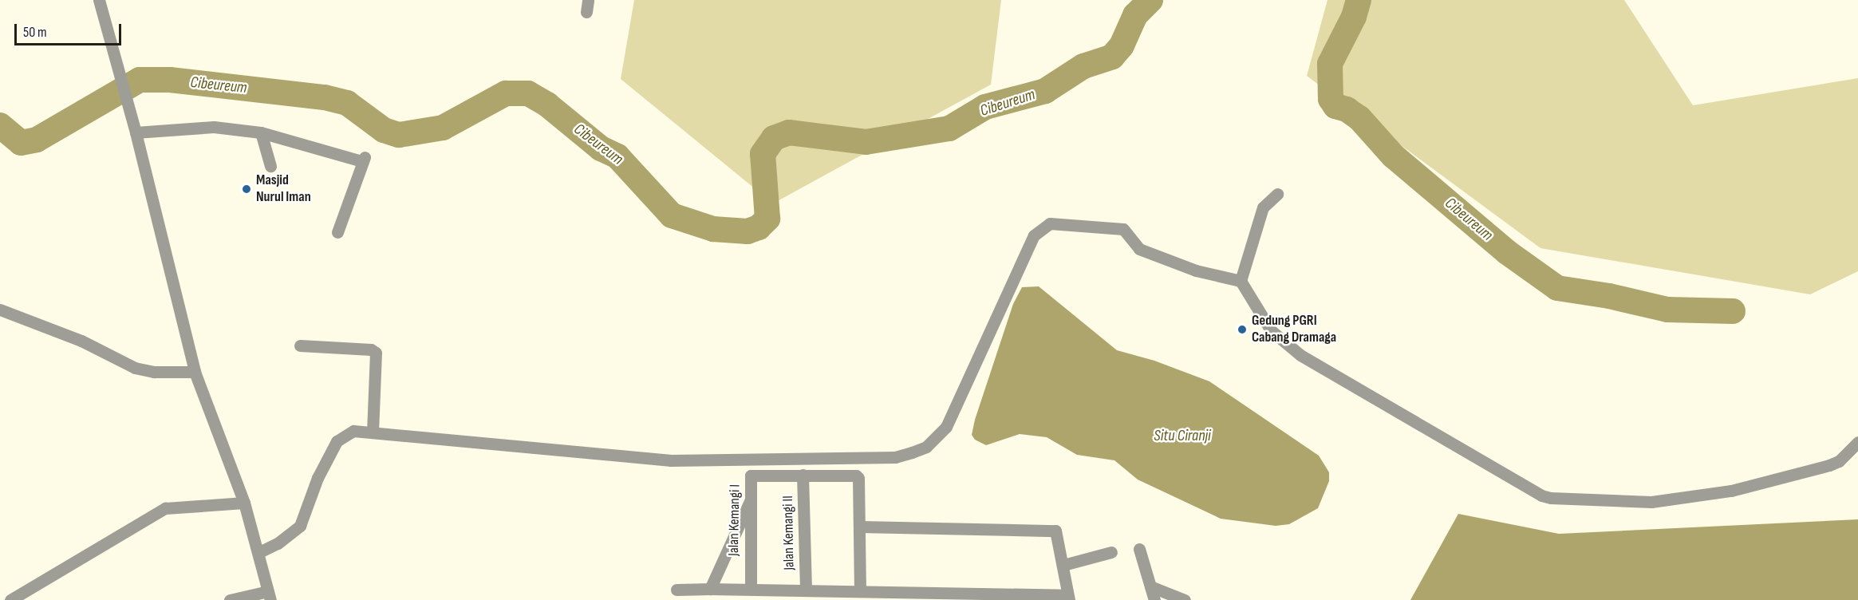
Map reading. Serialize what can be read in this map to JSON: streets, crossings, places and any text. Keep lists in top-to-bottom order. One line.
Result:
{"streets":{"street":["Jalan Kemangi I","Jalan Kemangi II"]},"crossings":[["Jalan Kemangi I","Jalan Kemangi II"]],"water":["Cibeureum","Situ Ciranji"],"places":["Masjid Nurul Iman","Gedung PGRI Cabang Dramaga"],"scale_bar":"50 m"}
